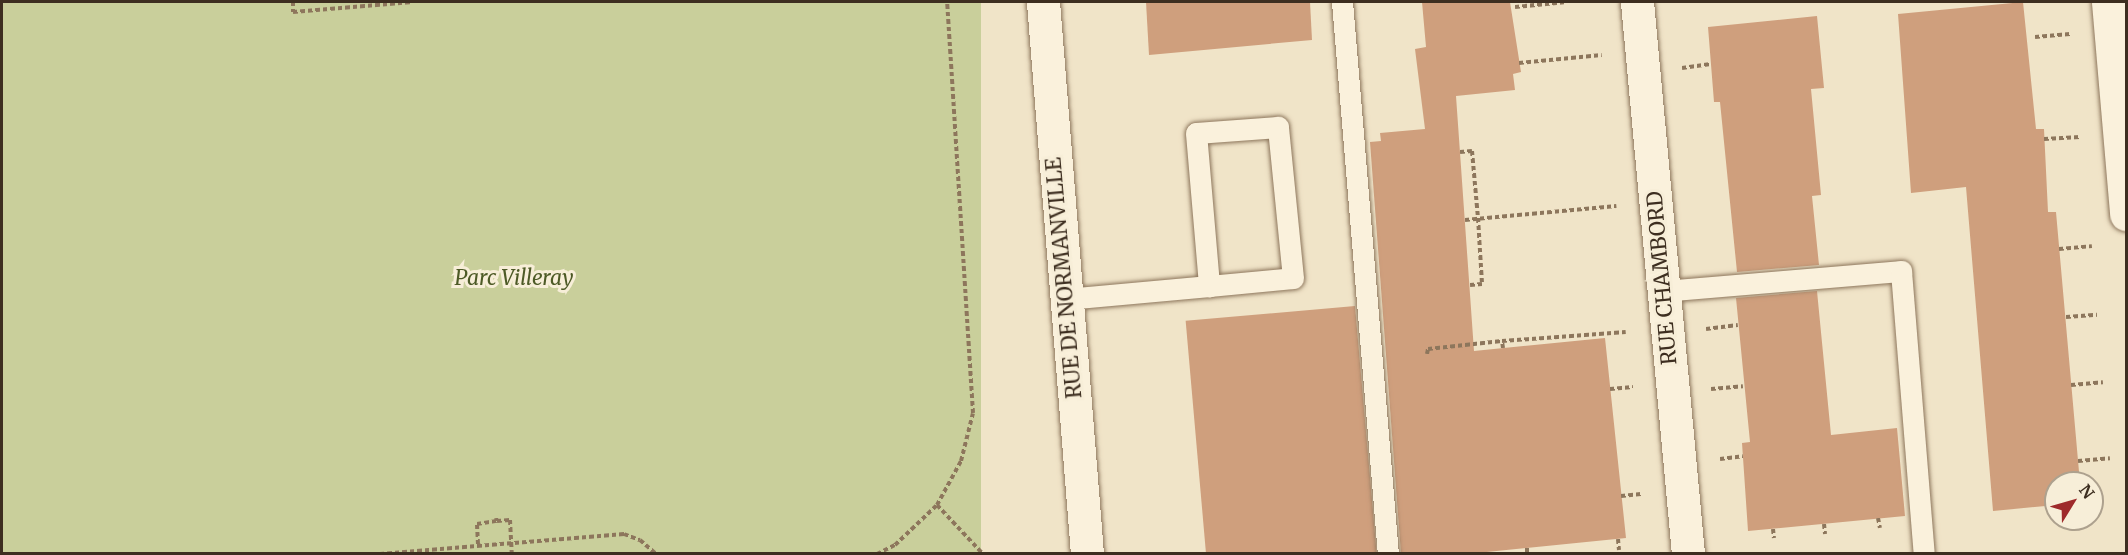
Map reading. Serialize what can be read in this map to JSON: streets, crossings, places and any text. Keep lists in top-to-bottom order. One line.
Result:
{"streets":{"street":["RUE DE NORMANVILLE","RUE CHAMBORD"]},"parks":["Parc Villeray"],"north":"top right"}
